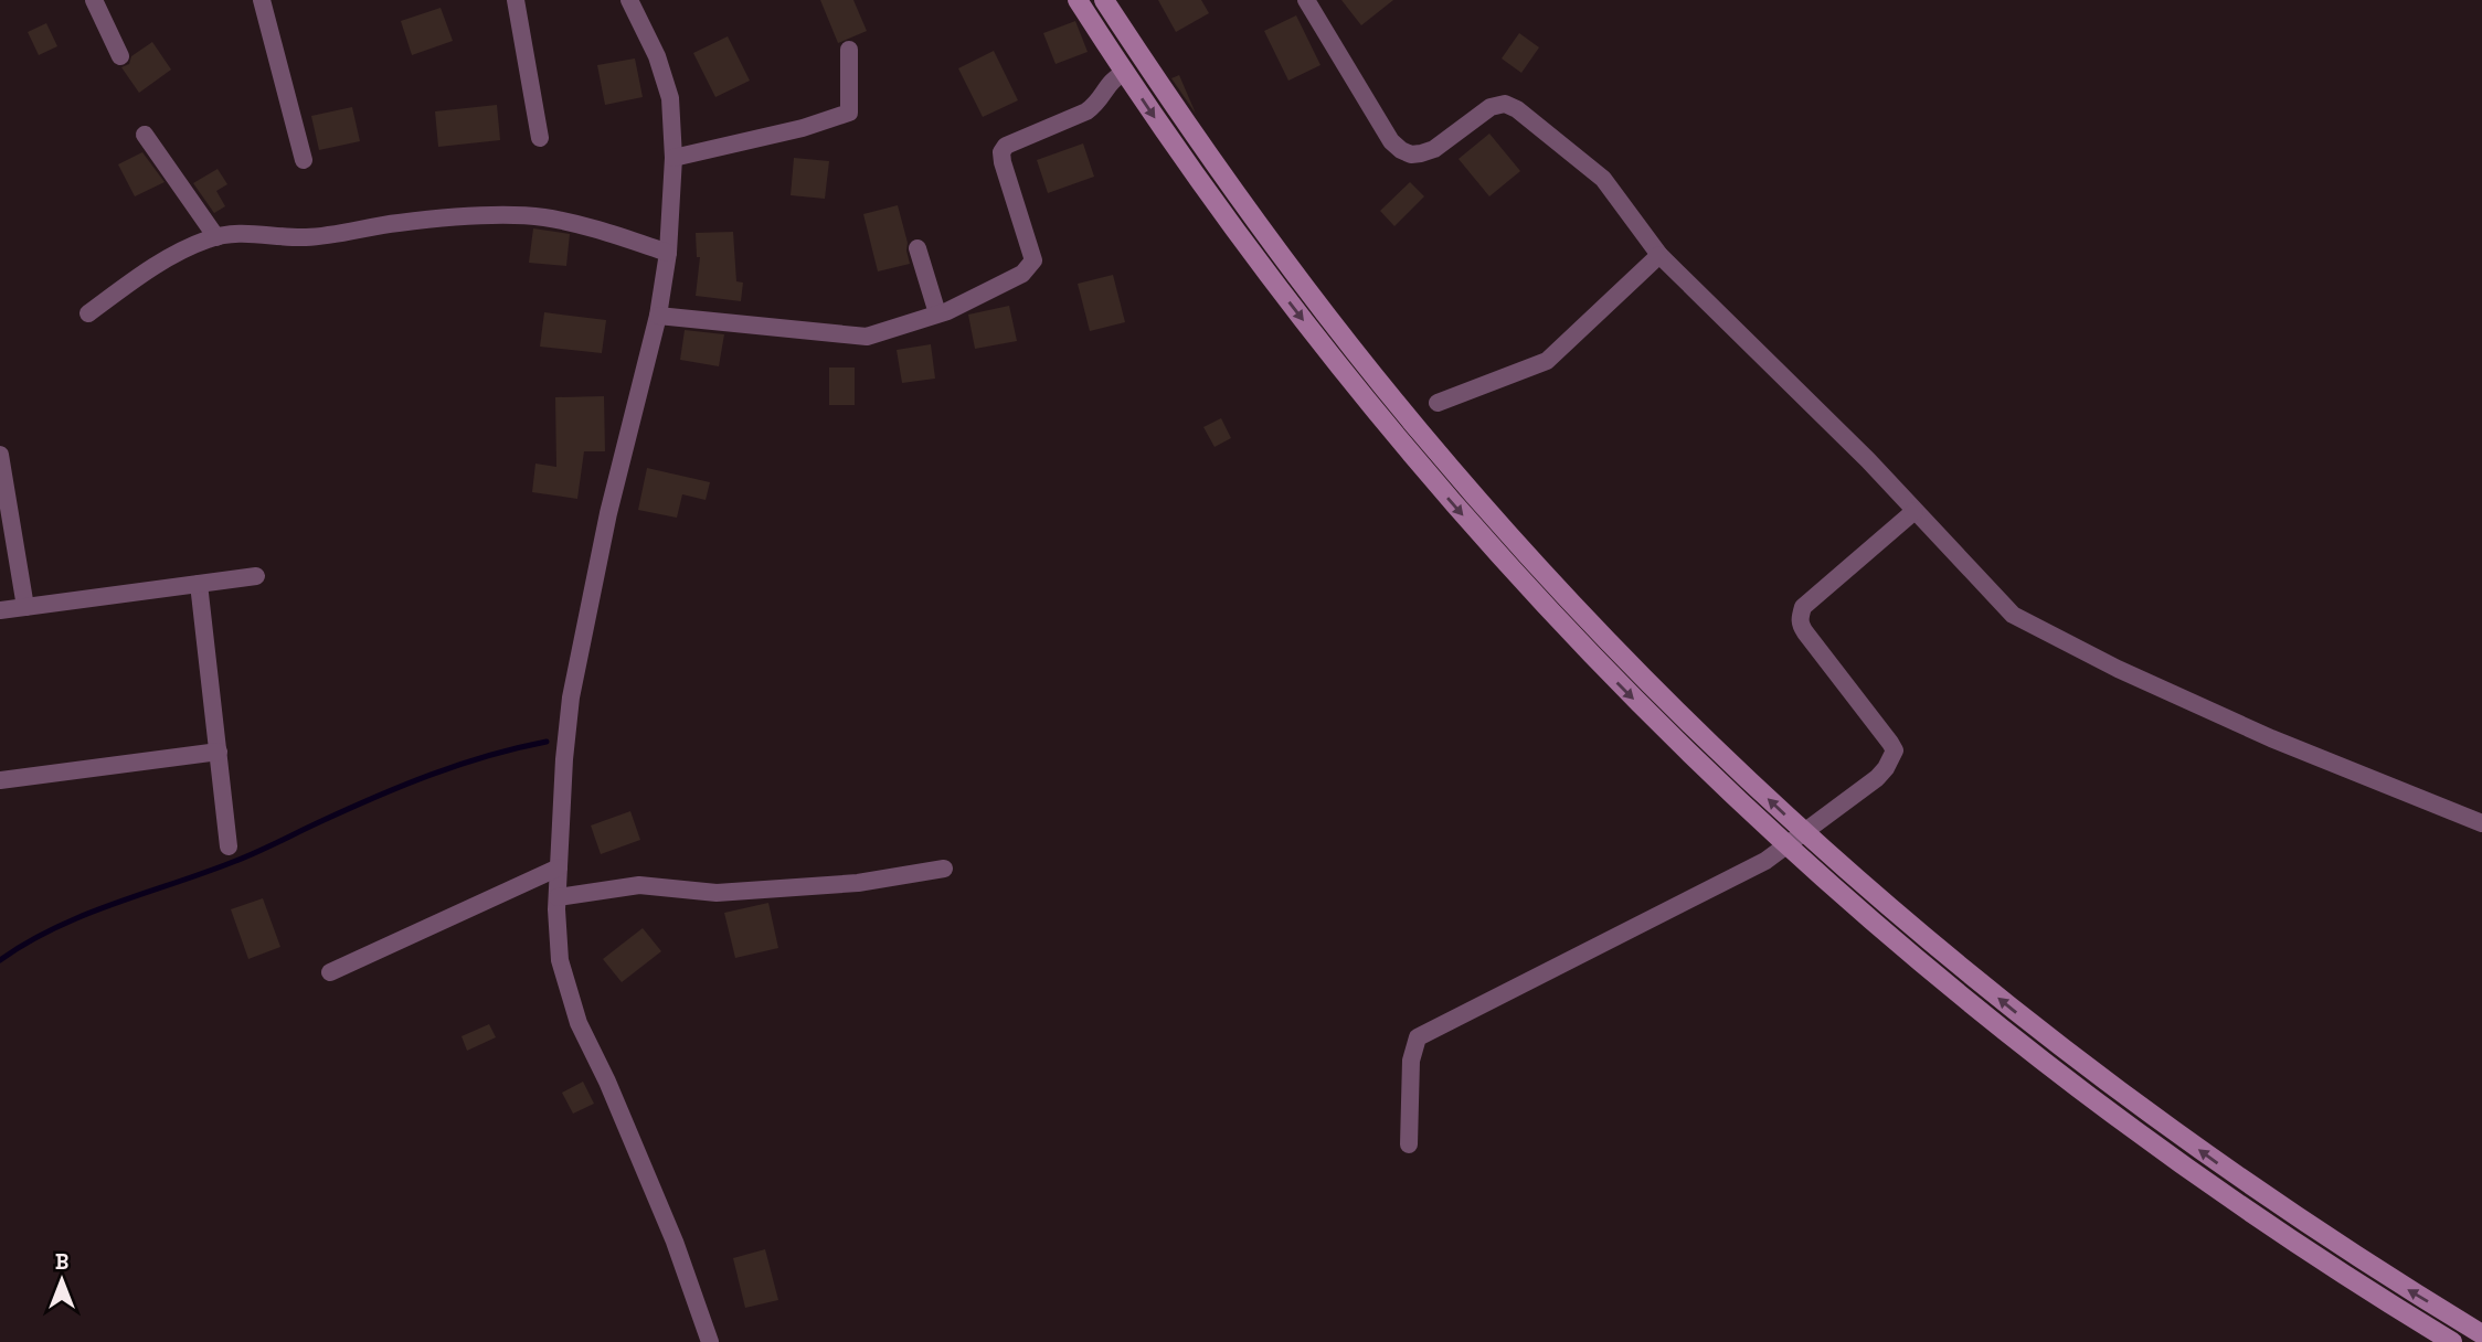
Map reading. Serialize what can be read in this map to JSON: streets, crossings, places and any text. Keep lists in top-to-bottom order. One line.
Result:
{"north":"top"}
